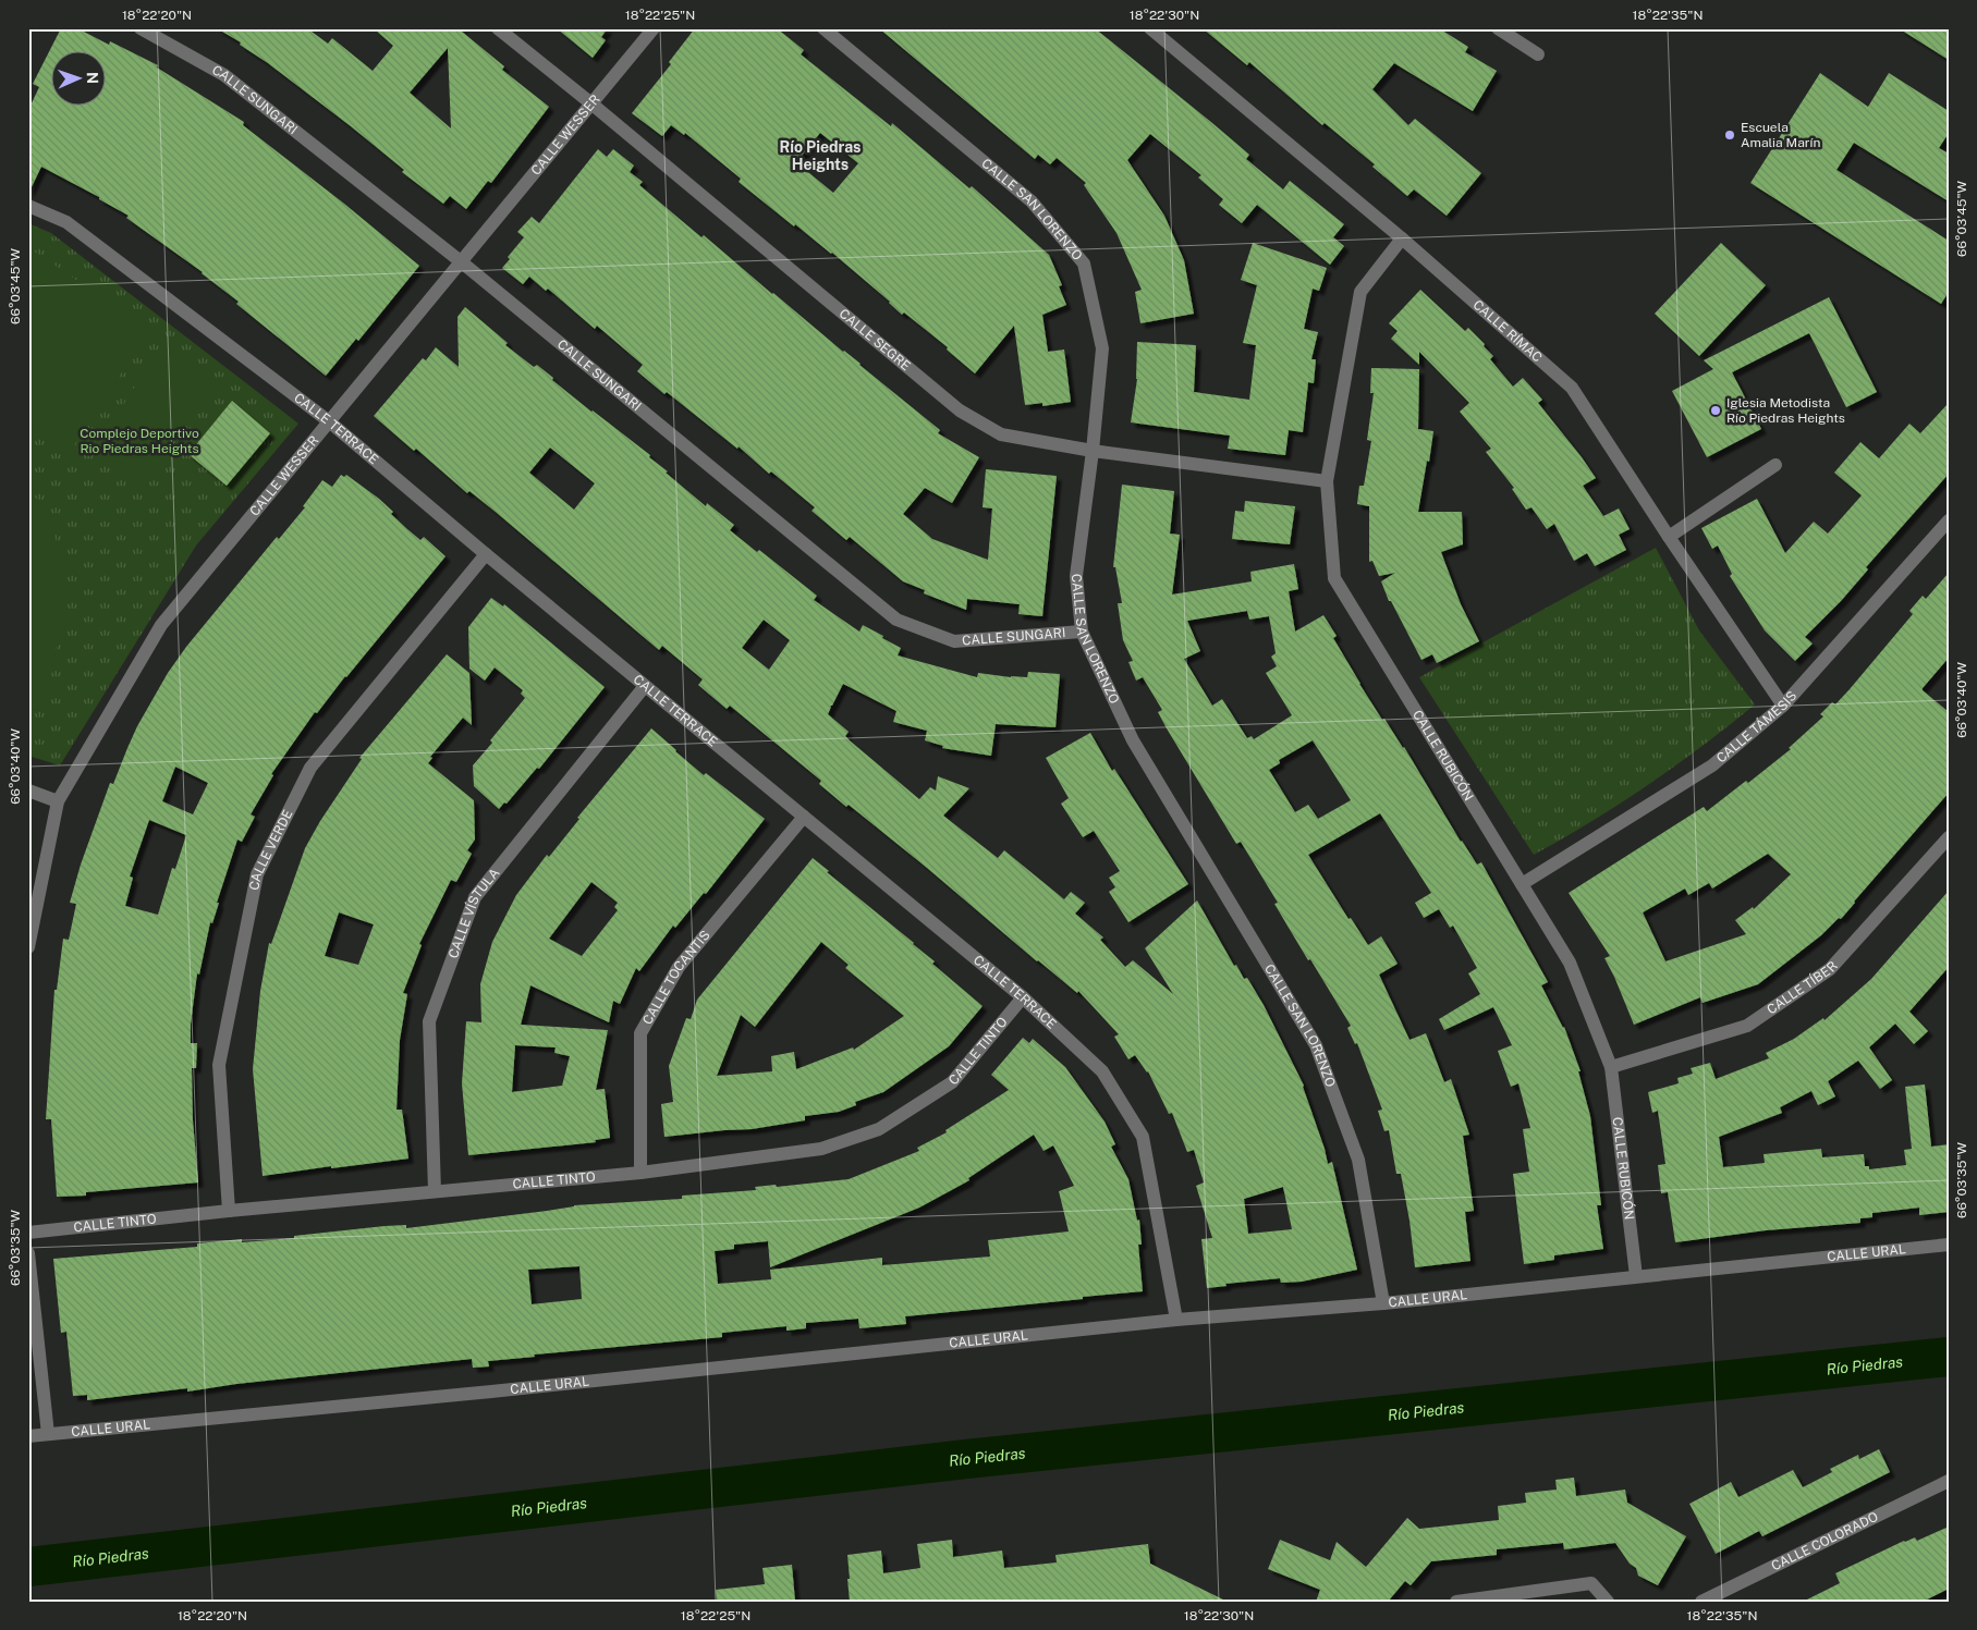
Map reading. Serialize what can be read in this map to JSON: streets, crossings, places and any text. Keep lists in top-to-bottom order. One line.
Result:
{"streets":{"street":["CALLE SUNGARI","CALLE WESSER","CALLE SAN LORENZO","CALLE RÍMAC","CALLE SEGRE","CALLE TERRACE","CALLE TÁMESIS","CALLE RUBICÓN","CALLE VERDE","CALLE VÍSTULA","CALLE TOCANTIS","CALLE TÍBER","CALLE TINTO","CALLE URAL","CALLE COLORADO"]},"crossings":[["CALLE SUNGARI","CALLE WESSER"],["CALLE SUNGARI","CALLE SAN LORENZO"],["CALLE WESSER","CALLE SEGRE"],["CALLE WESSER","CALLE TERRACE"],["CALLE SAN LORENZO","CALLE SEGRE"],["CALLE SAN LORENZO","CALLE URAL"],["CALLE RÍMAC","CALLE TÁMESIS"],["CALLE RÍMAC","CALLE RUBICÓN"],["CALLE SEGRE","CALLE RUBICÓN"],["CALLE TERRACE","CALLE VERDE"],["CALLE TERRACE","CALLE VÍSTULA"],["CALLE TERRACE","CALLE TOCANTIS"],["CALLE TERRACE","CALLE TINTO"],["CALLE TERRACE","CALLE URAL"],["CALLE TÁMESIS","CALLE RUBICÓN"],["CALLE RUBICÓN","CALLE TÍBER"],["CALLE RUBICÓN","CALLE URAL"],["CALLE VERDE","CALLE TINTO"],["CALLE VÍSTULA","CALLE TINTO"],["CALLE TOCANTIS","CALLE TINTO"]],"districts":["Río Piedras Heights"],"water":["Río Piedras"],"parks":["Complejo Deportivo Rio Piedras Heights"],"places":["Escuela Amalia Marín","Iglesia Metodista Río Piedras Heights"],"north":"right","coordinates":["18°22'20\"N","18°22'25\"N","18°22'30\"N","18°22'35\"N","66°03'45\"W","66°03'40\"W","66°03'35\"W"]}
